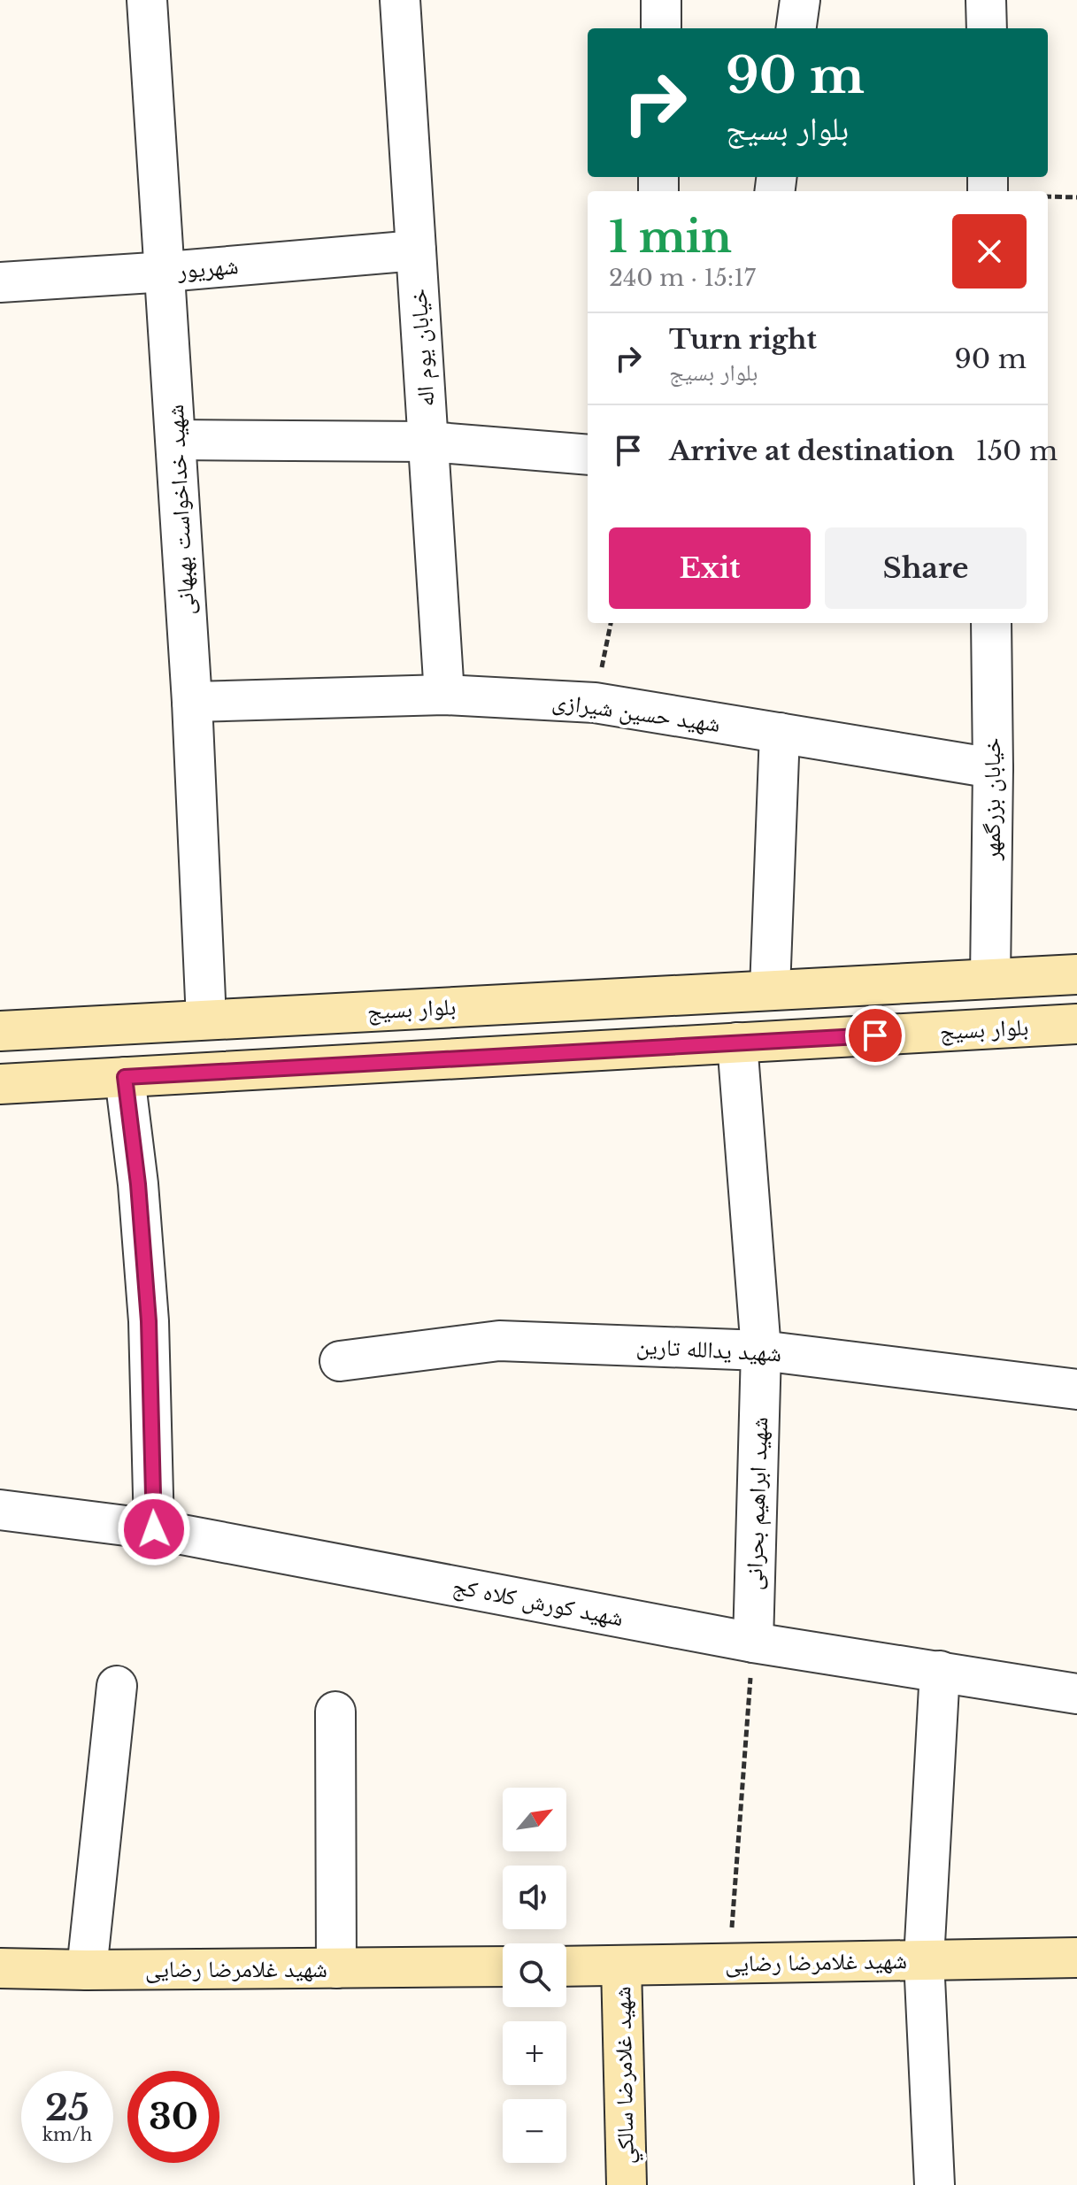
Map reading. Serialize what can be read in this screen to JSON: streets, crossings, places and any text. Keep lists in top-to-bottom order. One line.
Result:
{"streets":{"main road":["بلوار بسیج","شهید غلامرضا رضایی","شهید غلامرضا سالکي"],"street":["شهریور","خیابان یوم اله","شهید خداخواست بهبهانی","شهید حسین شیرازی","خیابان بزرگمهر","شهید یدالله تارین","شهید ابراهیم بحرانی","شهید کورش کلاه کج"]},"crossings":[["شهریور","خیابان یوم اله"],["شهریور","شهید خداخواست بهبهانی"],["خیابان یوم اله","شهید حسین شیرازی"],["شهید خداخواست بهبهانی","شهید حسین شیرازی"],["شهید خداخواست بهبهانی","بلوار بسیج"],["شهید حسین شیرازی","خیابان بزرگمهر"],["خیابان بزرگمهر","بلوار بسیج"],["بلوار بسیج","شهید ابراهیم بحرانی"],["شهید یدالله تارین","شهید ابراهیم بحرانی"],["شهید ابراهیم بحرانی","شهید کورش کلاه کج"],["شهید غلامرضا رضایی","شهید غلامرضا سالکي"]],"north":"top right","page":{"turn":["90 m","بلوار بسیج"],"heading":["1 min","240 m · 15:17"],"list":[{"name":"Turn right","note":"بلوار بسیج","value":"90 m"},{"name":"Arrive at destination","value":"150 m"}],"buttons":["Exit","Share"],"map_buttons":["+","−"],"speed":"25 km/h","limit":"30"}}
